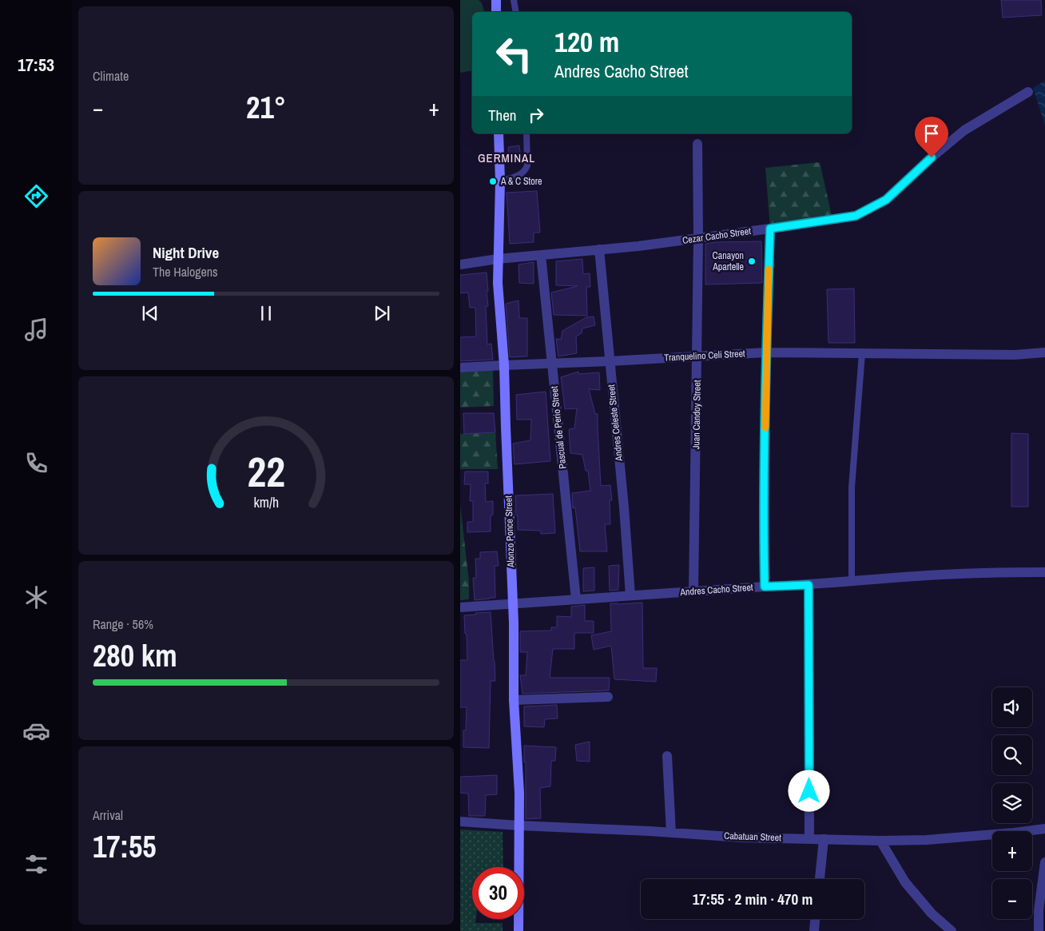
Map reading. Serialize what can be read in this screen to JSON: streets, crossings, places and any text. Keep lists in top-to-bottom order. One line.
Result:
{"streets":{"street":["Cezar Cacho Street","Tranquelino Celi Street","Juan Candoy Street","Andres Celeste Street","Pascual de Perio Street","Alonzo Ponce Street","Andres Cacho Street","Cabatuan Street"]},"crossings":[["Cezar Cacho Street","Juan Candoy Street"],["Cezar Cacho Street","Andres Celeste Street"],["Cezar Cacho Street","Pascual de Perio Street"],["Cezar Cacho Street","Alonzo Ponce Street"],["Tranquelino Celi Street","Juan Candoy Street"],["Tranquelino Celi Street","Andres Celeste Street"],["Tranquelino Celi Street","Pascual de Perio Street"],["Tranquelino Celi Street","Alonzo Ponce Street"],["Juan Candoy Street","Andres Cacho Street"],["Andres Celeste Street","Andres Cacho Street"],["Pascual de Perio Street","Andres Cacho Street"],["Alonzo Ponce Street","Andres Cacho Street"],["Alonzo Ponce Street","Cabatuan Street"]],"districts":["GERMINAL"],"places":["A & C Store","Canayon Apartelle"],"page":{"tabs":"17:53","tile":["Climate",["Range · 56%","280 km"],["Arrival","17:55"]],"turn":["120 m","Andres Cacho Street"],"heat":["−","21°","+"],"then":"Then","song":["Night Drive","The Halogens"],"map_buttons":["+","−"],"limit":"30","trip":"17:55 · 2 min · 470 m","gauge":["22","km/h"]}}
